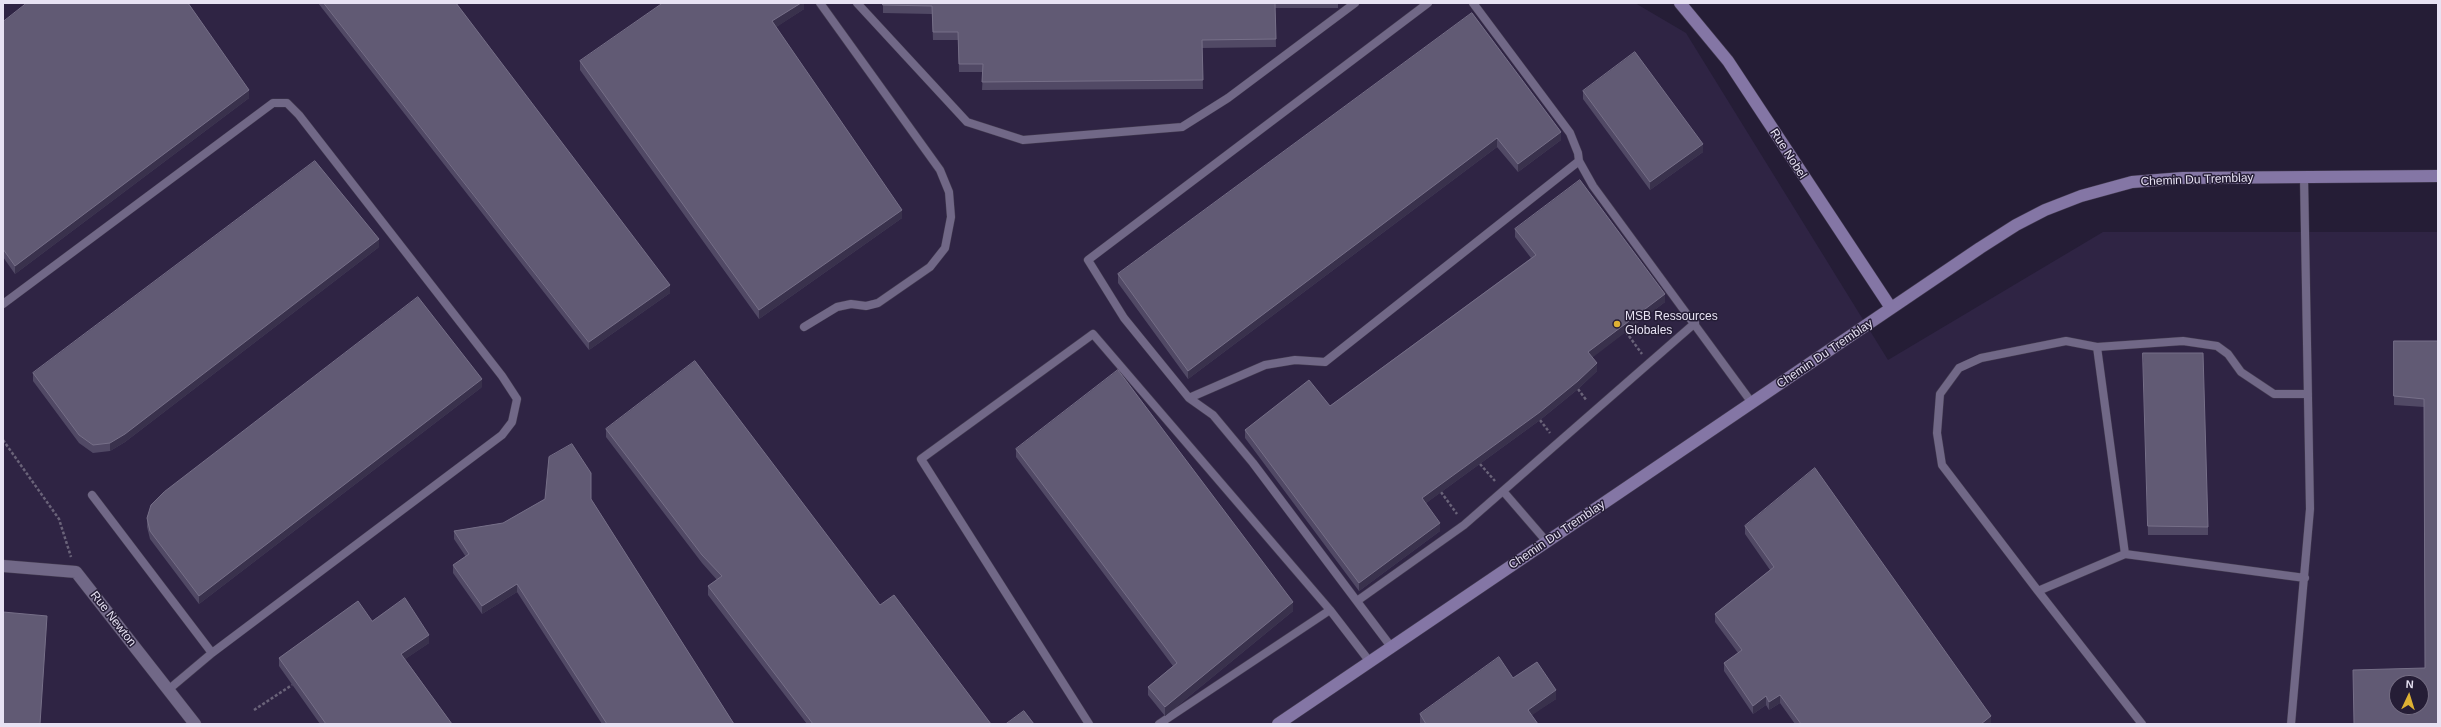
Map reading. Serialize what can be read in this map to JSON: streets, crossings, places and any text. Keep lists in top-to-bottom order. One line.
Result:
{"streets":{"street":["Rue Nobel","Chemin Du Tremblay","Rue Newton"]},"crossings":[["Rue Nobel","Chemin Du Tremblay"]],"places":["MSB Ressources Globales"],"north":"top"}
